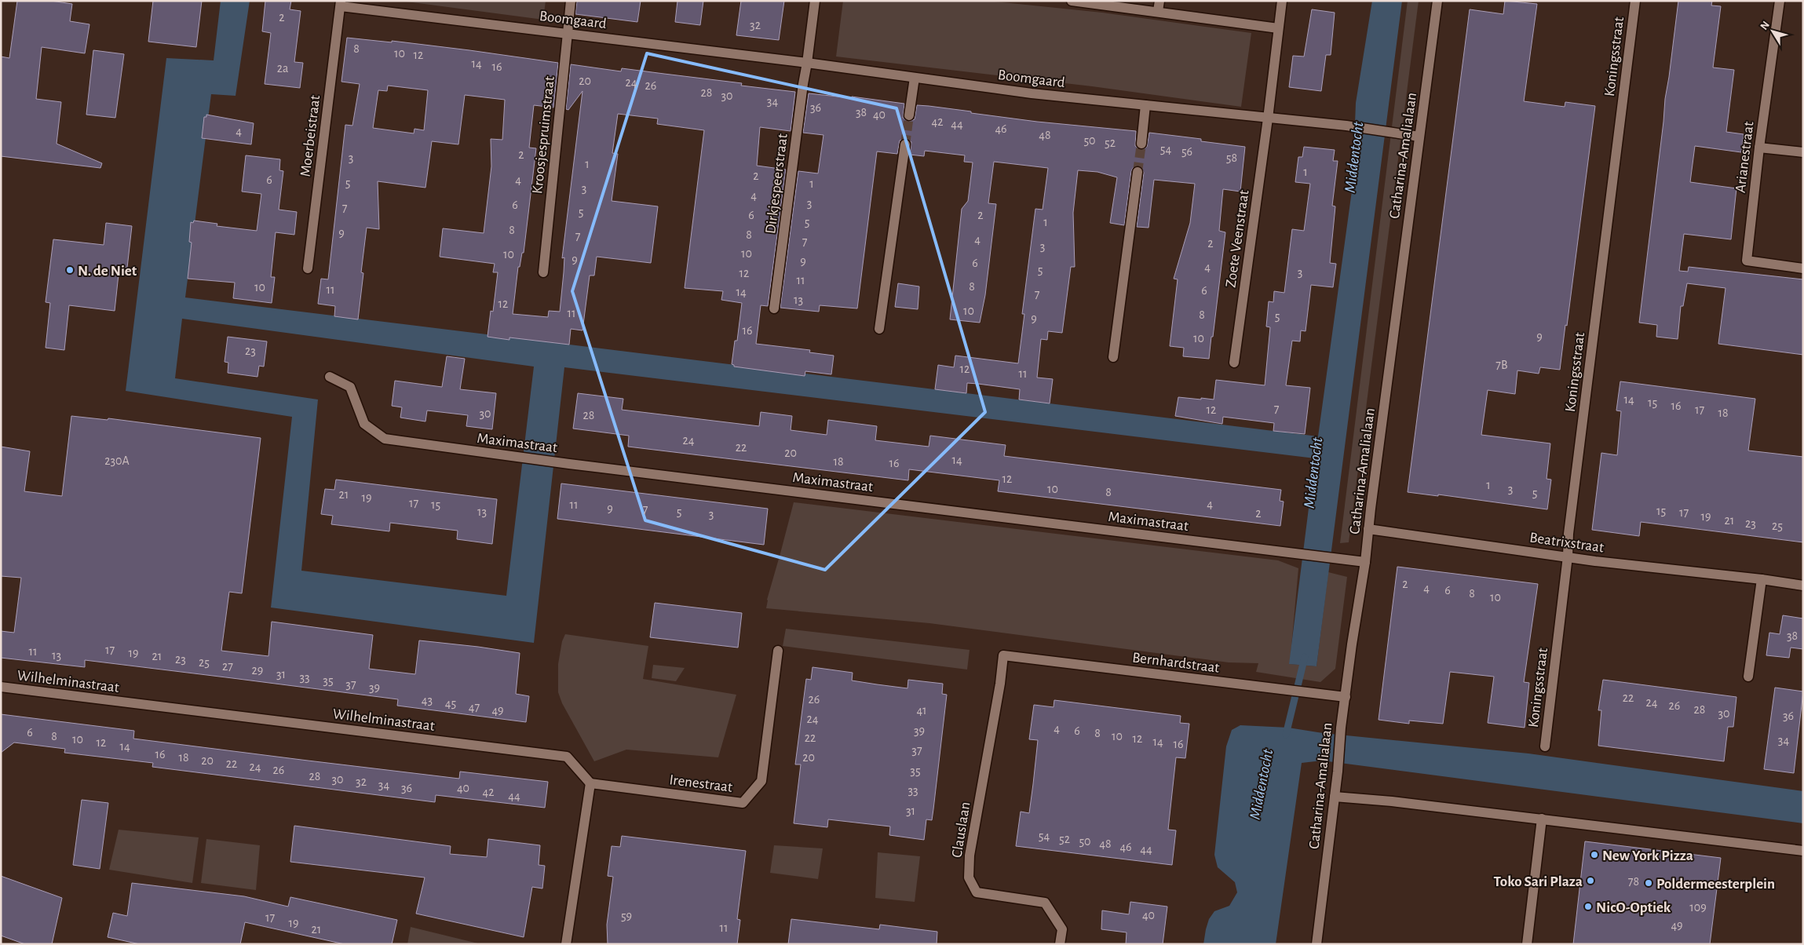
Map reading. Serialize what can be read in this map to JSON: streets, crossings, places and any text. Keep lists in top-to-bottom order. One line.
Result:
{"streets":{"street":["Boomgaard","Koningsstraat","Kroosjespruimstraat","Moerbeistraat","Catharina-Amalialaan","Arianestraat","Dirkjespeerstraat","Zoete Veenstraat","Maximastraat","Beatrixstraat","Bernhardstraat","Wilhelminastraat","Irenestraat","Clauslaan"]},"crossings":[["Boomgaard","Kroosjespruimstraat"],["Boomgaard","Moerbeistraat"],["Boomgaard","Catharina-Amalialaan"],["Boomgaard","Dirkjespeerstraat"],["Boomgaard","Zoete Veenstraat"],["Koningsstraat","Beatrixstraat"],["Catharina-Amalialaan","Maximastraat"],["Catharina-Amalialaan","Beatrixstraat"],["Catharina-Amalialaan","Bernhardstraat"],["Bernhardstraat","Clauslaan"],["Wilhelminastraat","Irenestraat"]],"water":["Middentocht"],"places":["N. de Niet","New York Pizza","Toko Sari Plaza","Poldermeesterplein","NicO-Optiek"],"house_numbers":["2","32","8","10","12","14","16","2a","20","24","26","28","30","34","36","38","40","42","44","46","4","48","50","52","54","56","2","3","58","1","1","2","6","4","5","1","3","4","3","6","7","5","6","2","5","1","8","9","8","7","4","7","2","3","10","10","9","9","6","4","5","3","12","11","8","10","11","6","14","7","13","12","10","11","8","5","9","16","9","10","23","7B","12","11","14","15","16","7","12","17","18","30","28","24","22","20","14","230A","18","16","12","1","10","3","8","5","21","19","17","4","15","11","9","7","15","13","5","17","2","3","19","21","23","25","2","4","6","8","10","38","17","11","19","13","21","23","25","27","29","31","33","35","37","39","22","26","43","24","45","26","47","28","49","41","30","36","24","4","39","6","6","8","8","10","22","12","10","34","14","12","16","14","37","16","18","20","20","22","24","26","35","28","30","32","34","36","40","33","42","44","31","54","52","50","48","46","44","78","109","40","59","17","19","49","11","21"],"north":"top left"}
